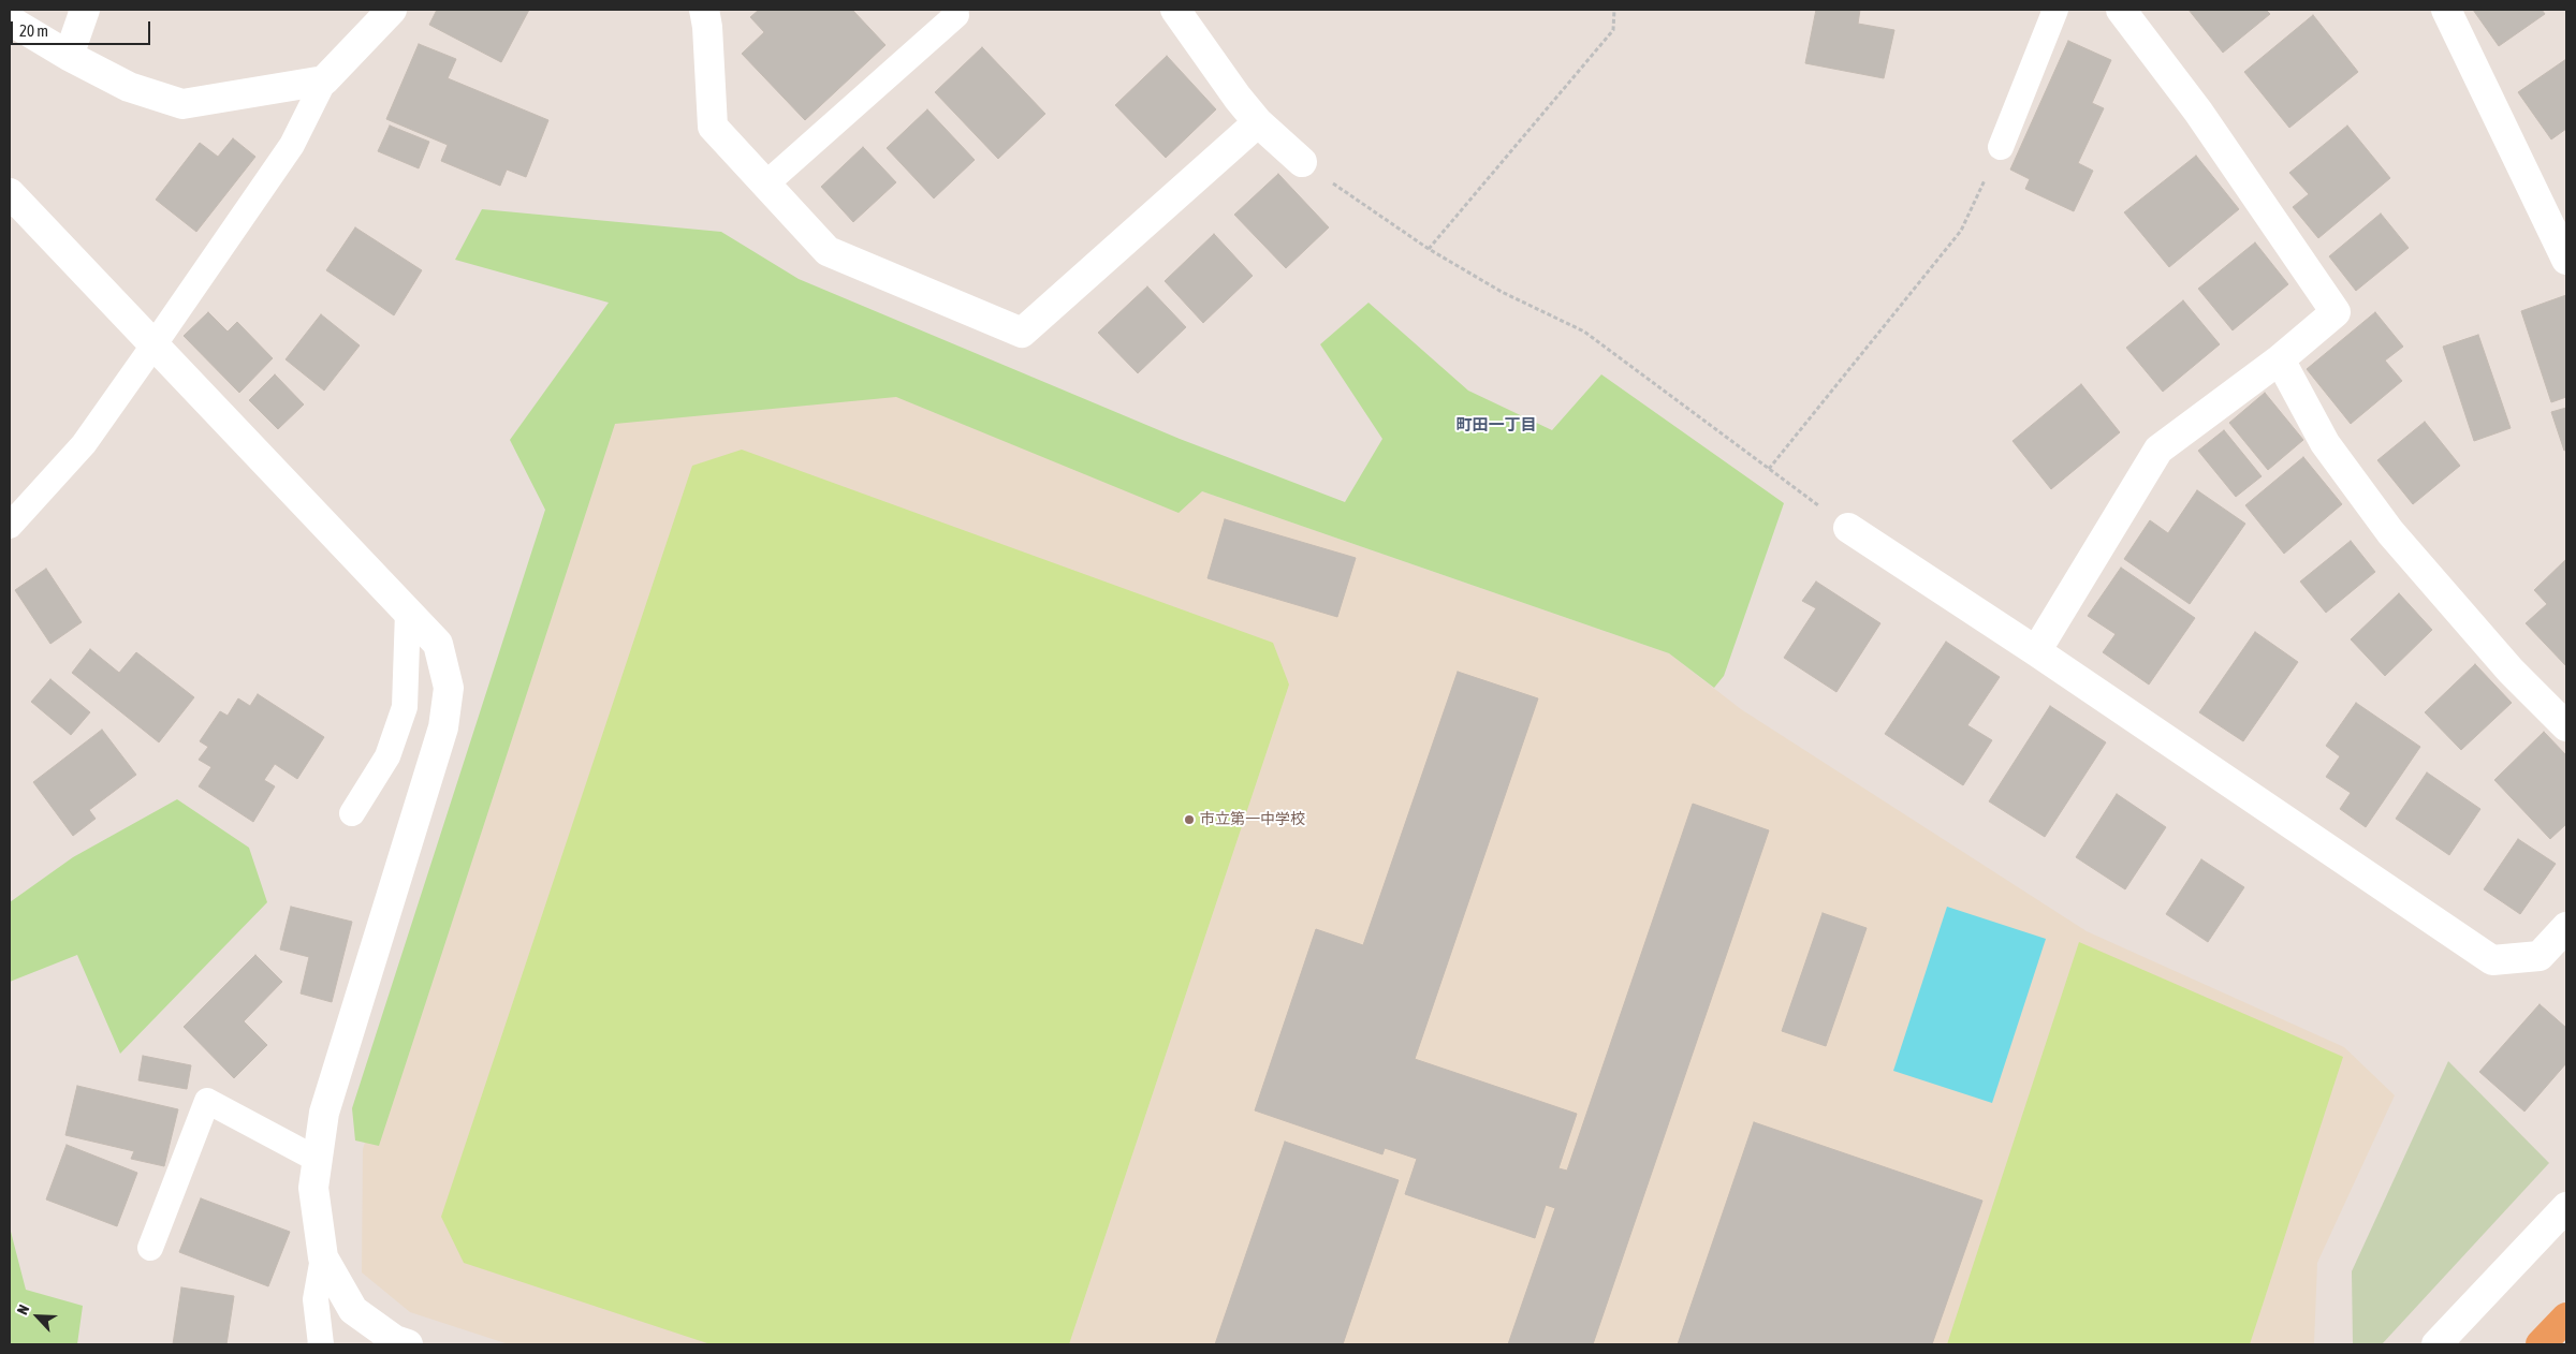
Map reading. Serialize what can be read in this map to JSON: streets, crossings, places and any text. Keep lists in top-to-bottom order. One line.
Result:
{"districts":["町田一丁目"],"places":["市立第一中学校"],"scale_bar":"20 m","north":"top left"}
